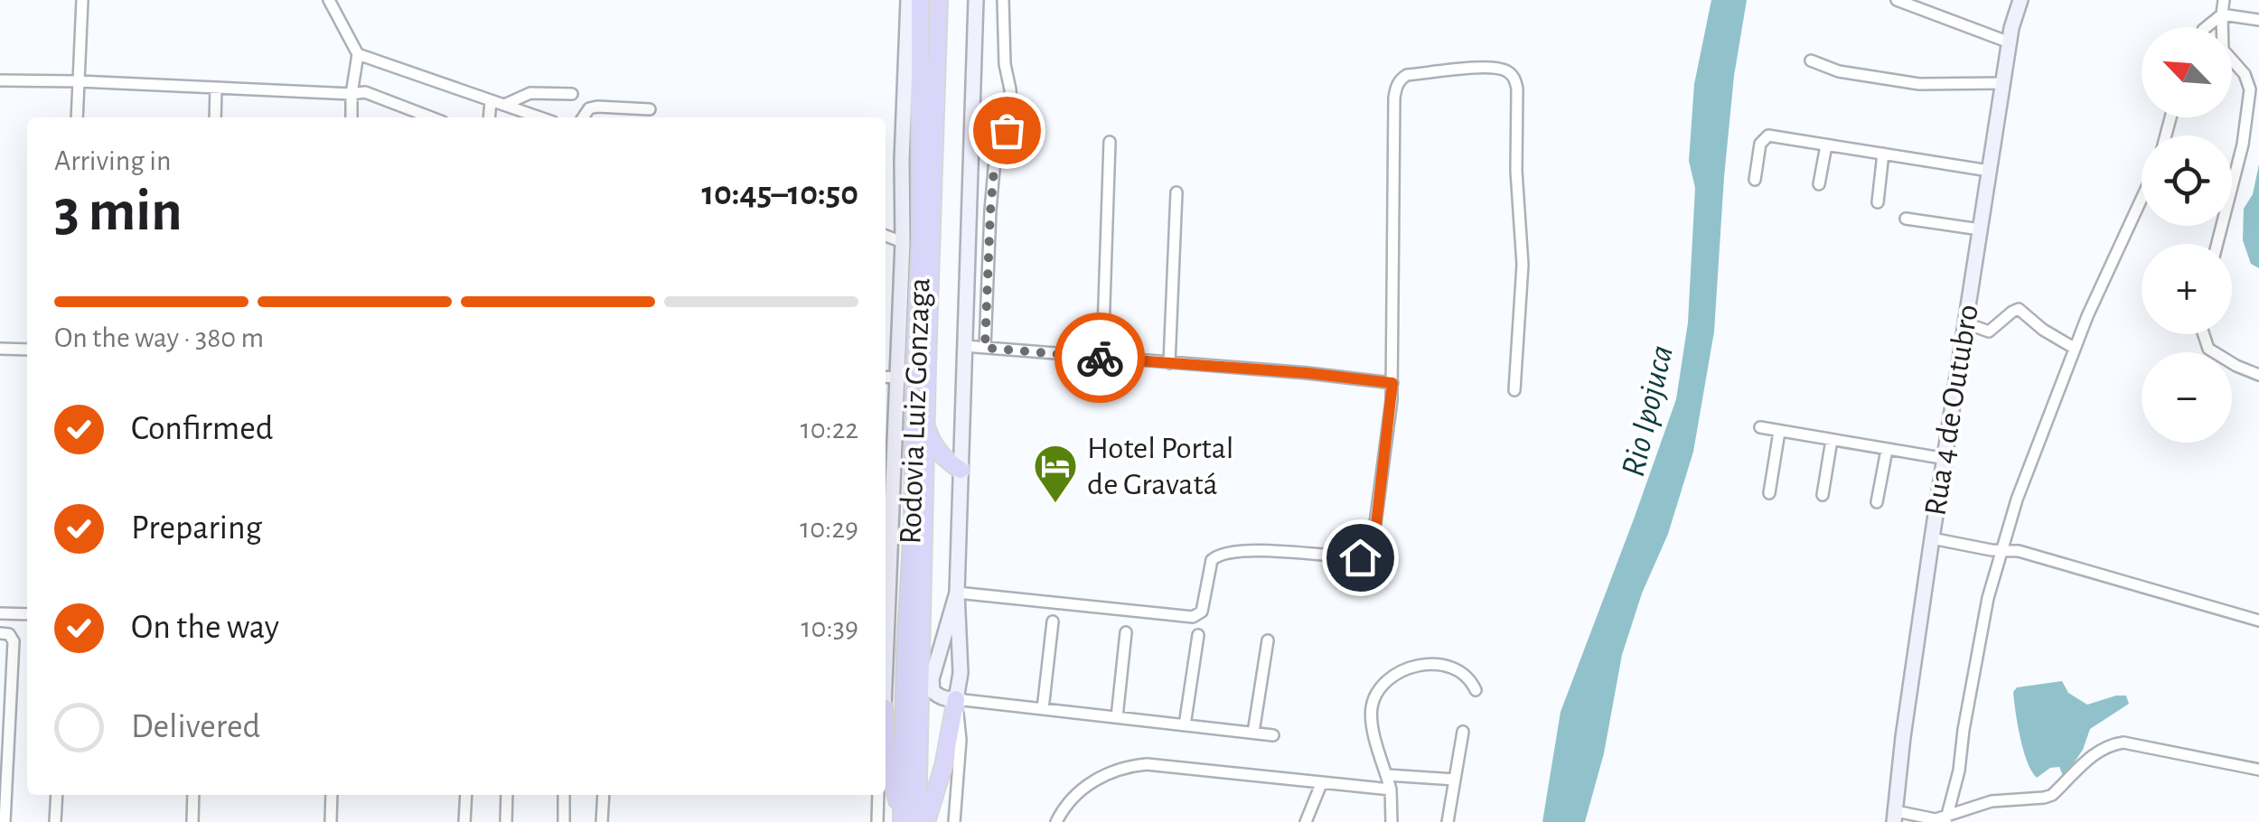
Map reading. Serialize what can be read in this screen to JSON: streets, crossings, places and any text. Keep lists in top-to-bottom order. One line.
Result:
{"streets":{"highway":["Rodovia Luiz Gonzaga"],"main road":["Rua 4 de Outubro"]},"water":["Rio Ipojuca"],"places":{"hotel":["Hotel Portal de Gravatá"]},"north":"top left","page":{"map_buttons":["+","−"],"heading":["3 min","Arriving in","10:45–10:50"],"bar":"On the way · 380 m","list":[["Confirmed","10:22"],["Preparing","10:29"],["On the way","10:39"],"Delivered"]}}
